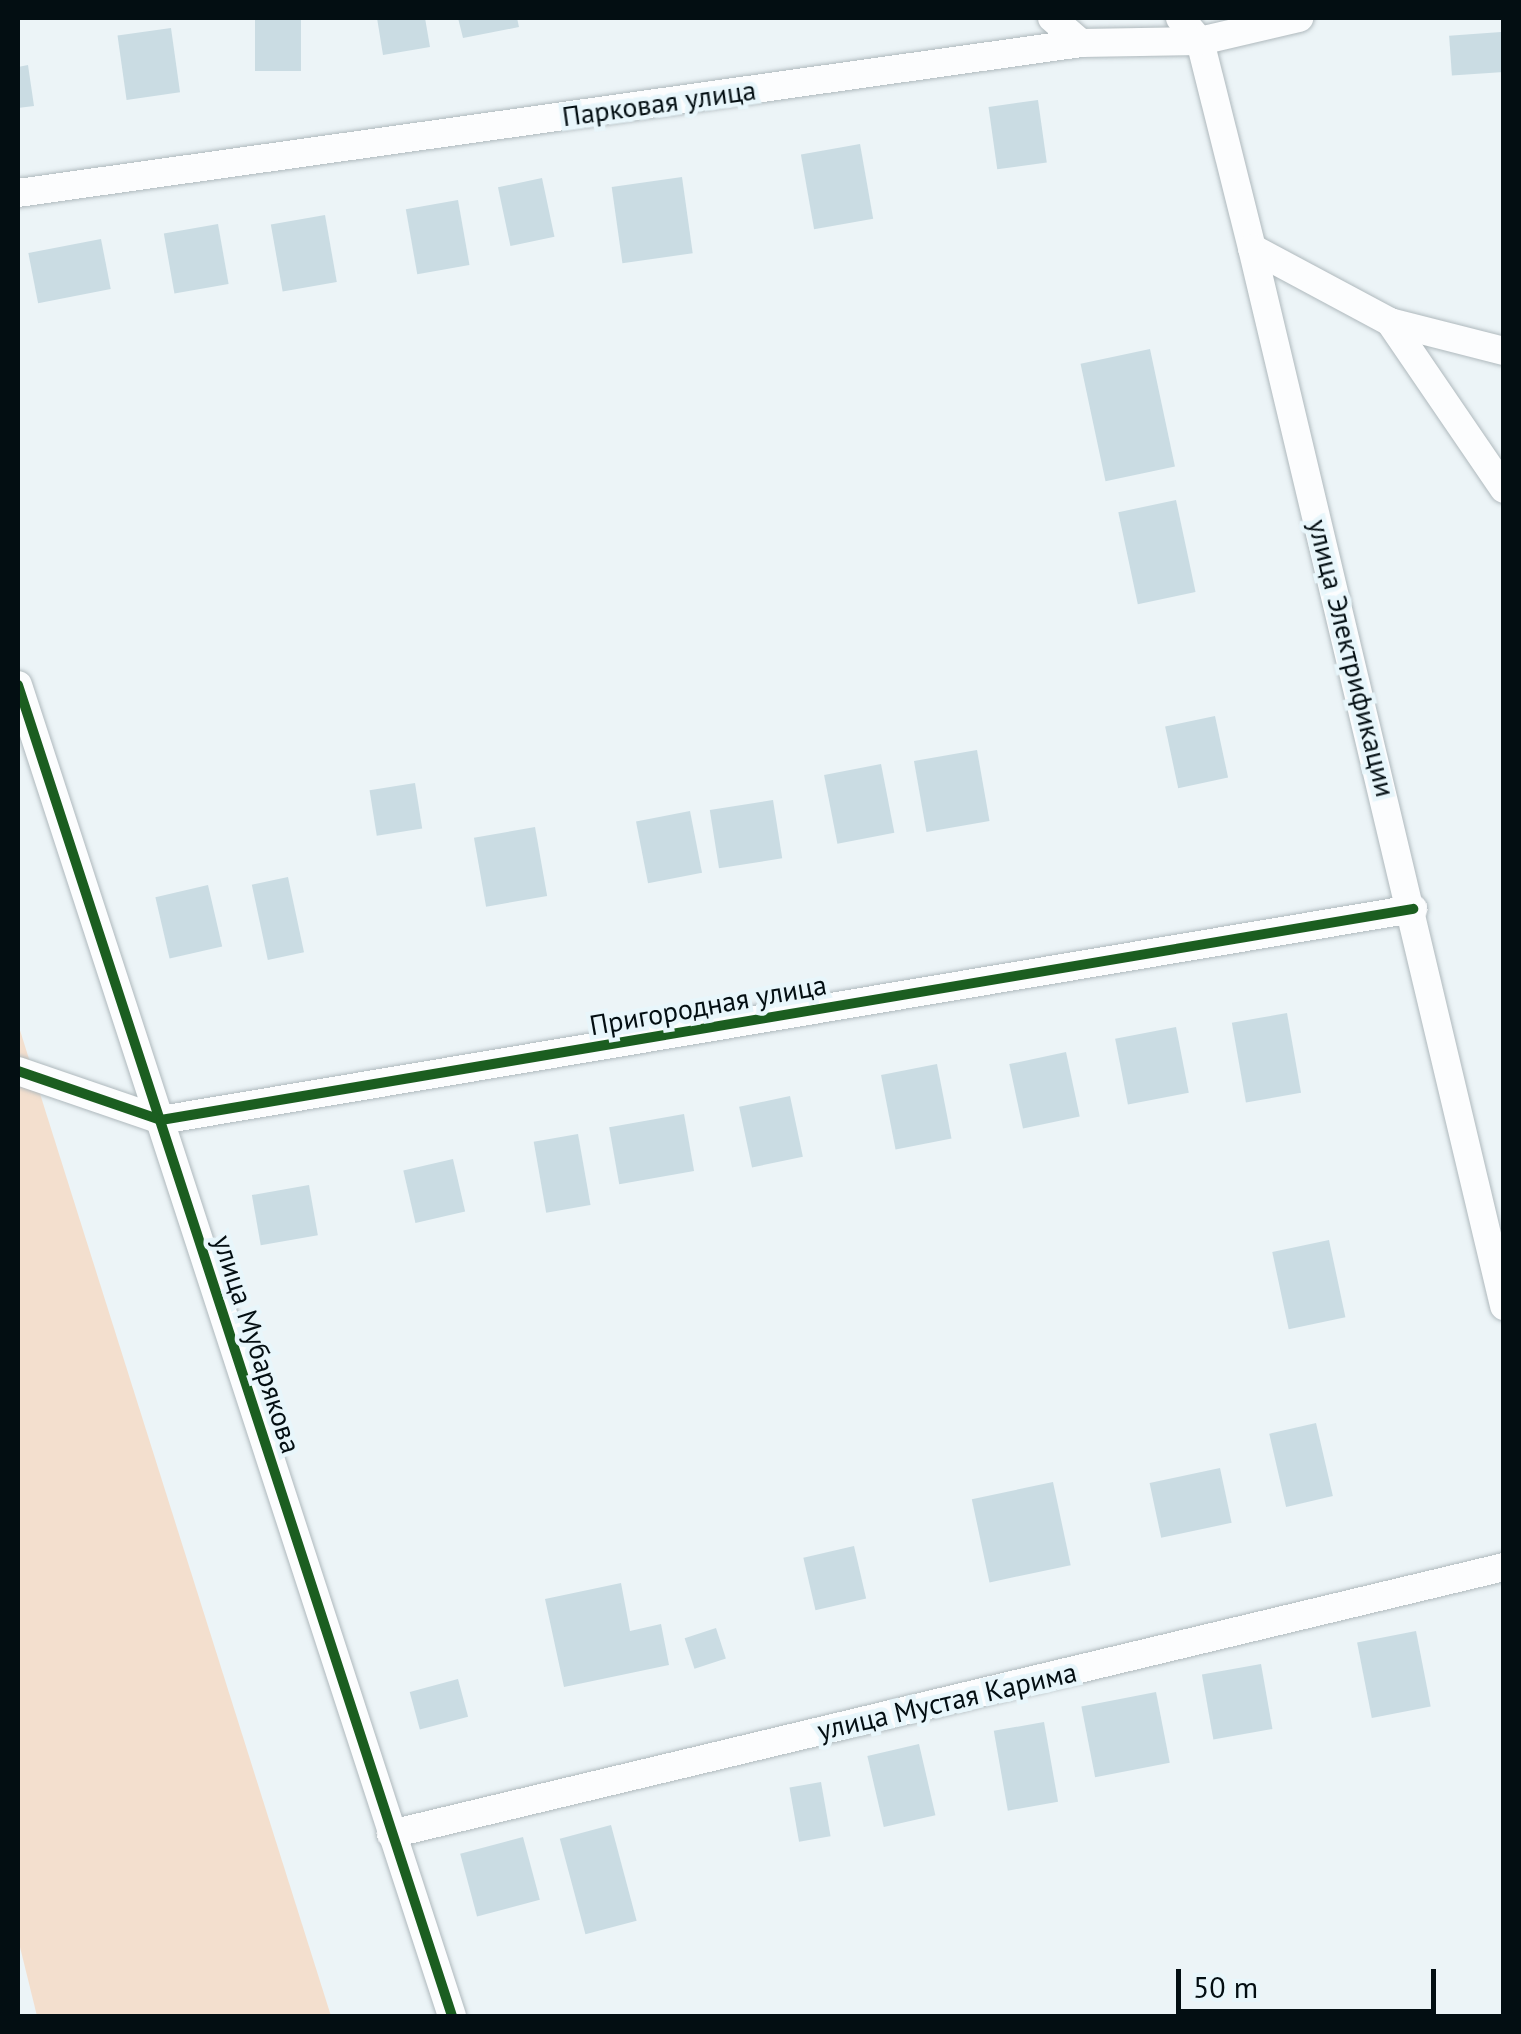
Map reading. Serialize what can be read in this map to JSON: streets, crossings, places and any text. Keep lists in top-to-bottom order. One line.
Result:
{"streets":{"street":["Парковая улица","улица Электрификации","Пригородная улица","улица Мубарякова","улица Мустая Карима"]},"crossings":[["Парковая улица","улица Электрификации"],["улица Электрификации","Пригородная улица"],["Пригородная улица","улица Мубарякова"],["улица Мубарякова","улица Мустая Карима"]],"scale_bar":"50 m"}
